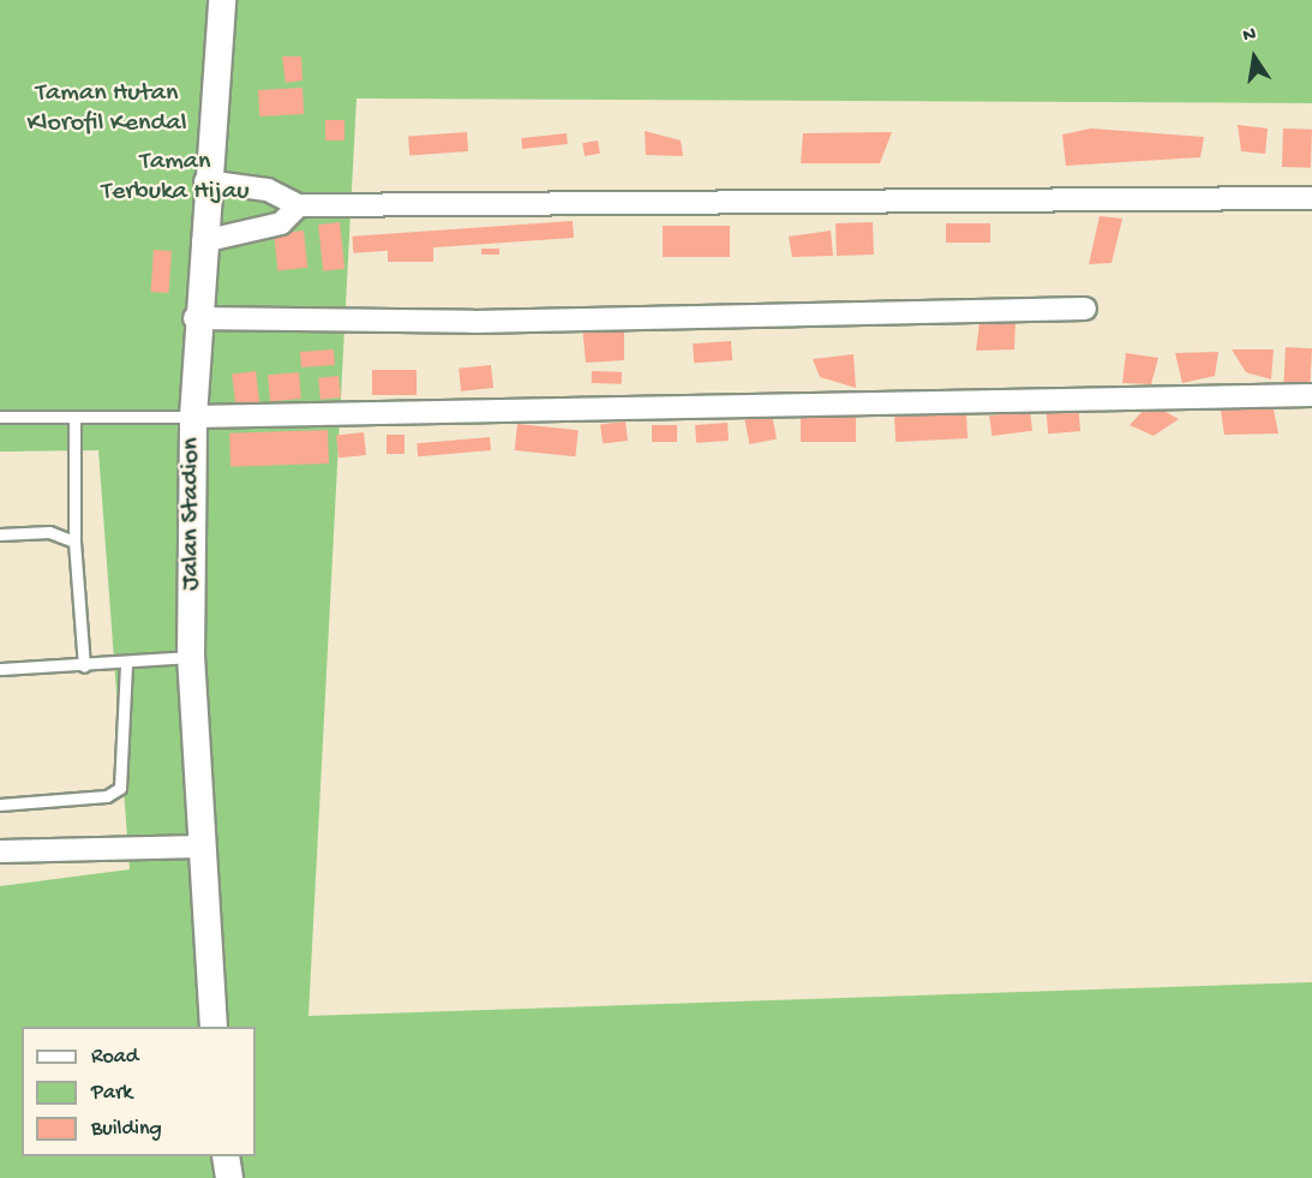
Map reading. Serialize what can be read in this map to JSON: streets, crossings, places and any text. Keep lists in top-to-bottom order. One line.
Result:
{"streets":{"street":["Jalan Stadion"]},"parks":["Taman Hutan Klorofil Kendal","Taman Terbuka Hijau"],"legend":["Road","Park","Building"],"north":"top"}
